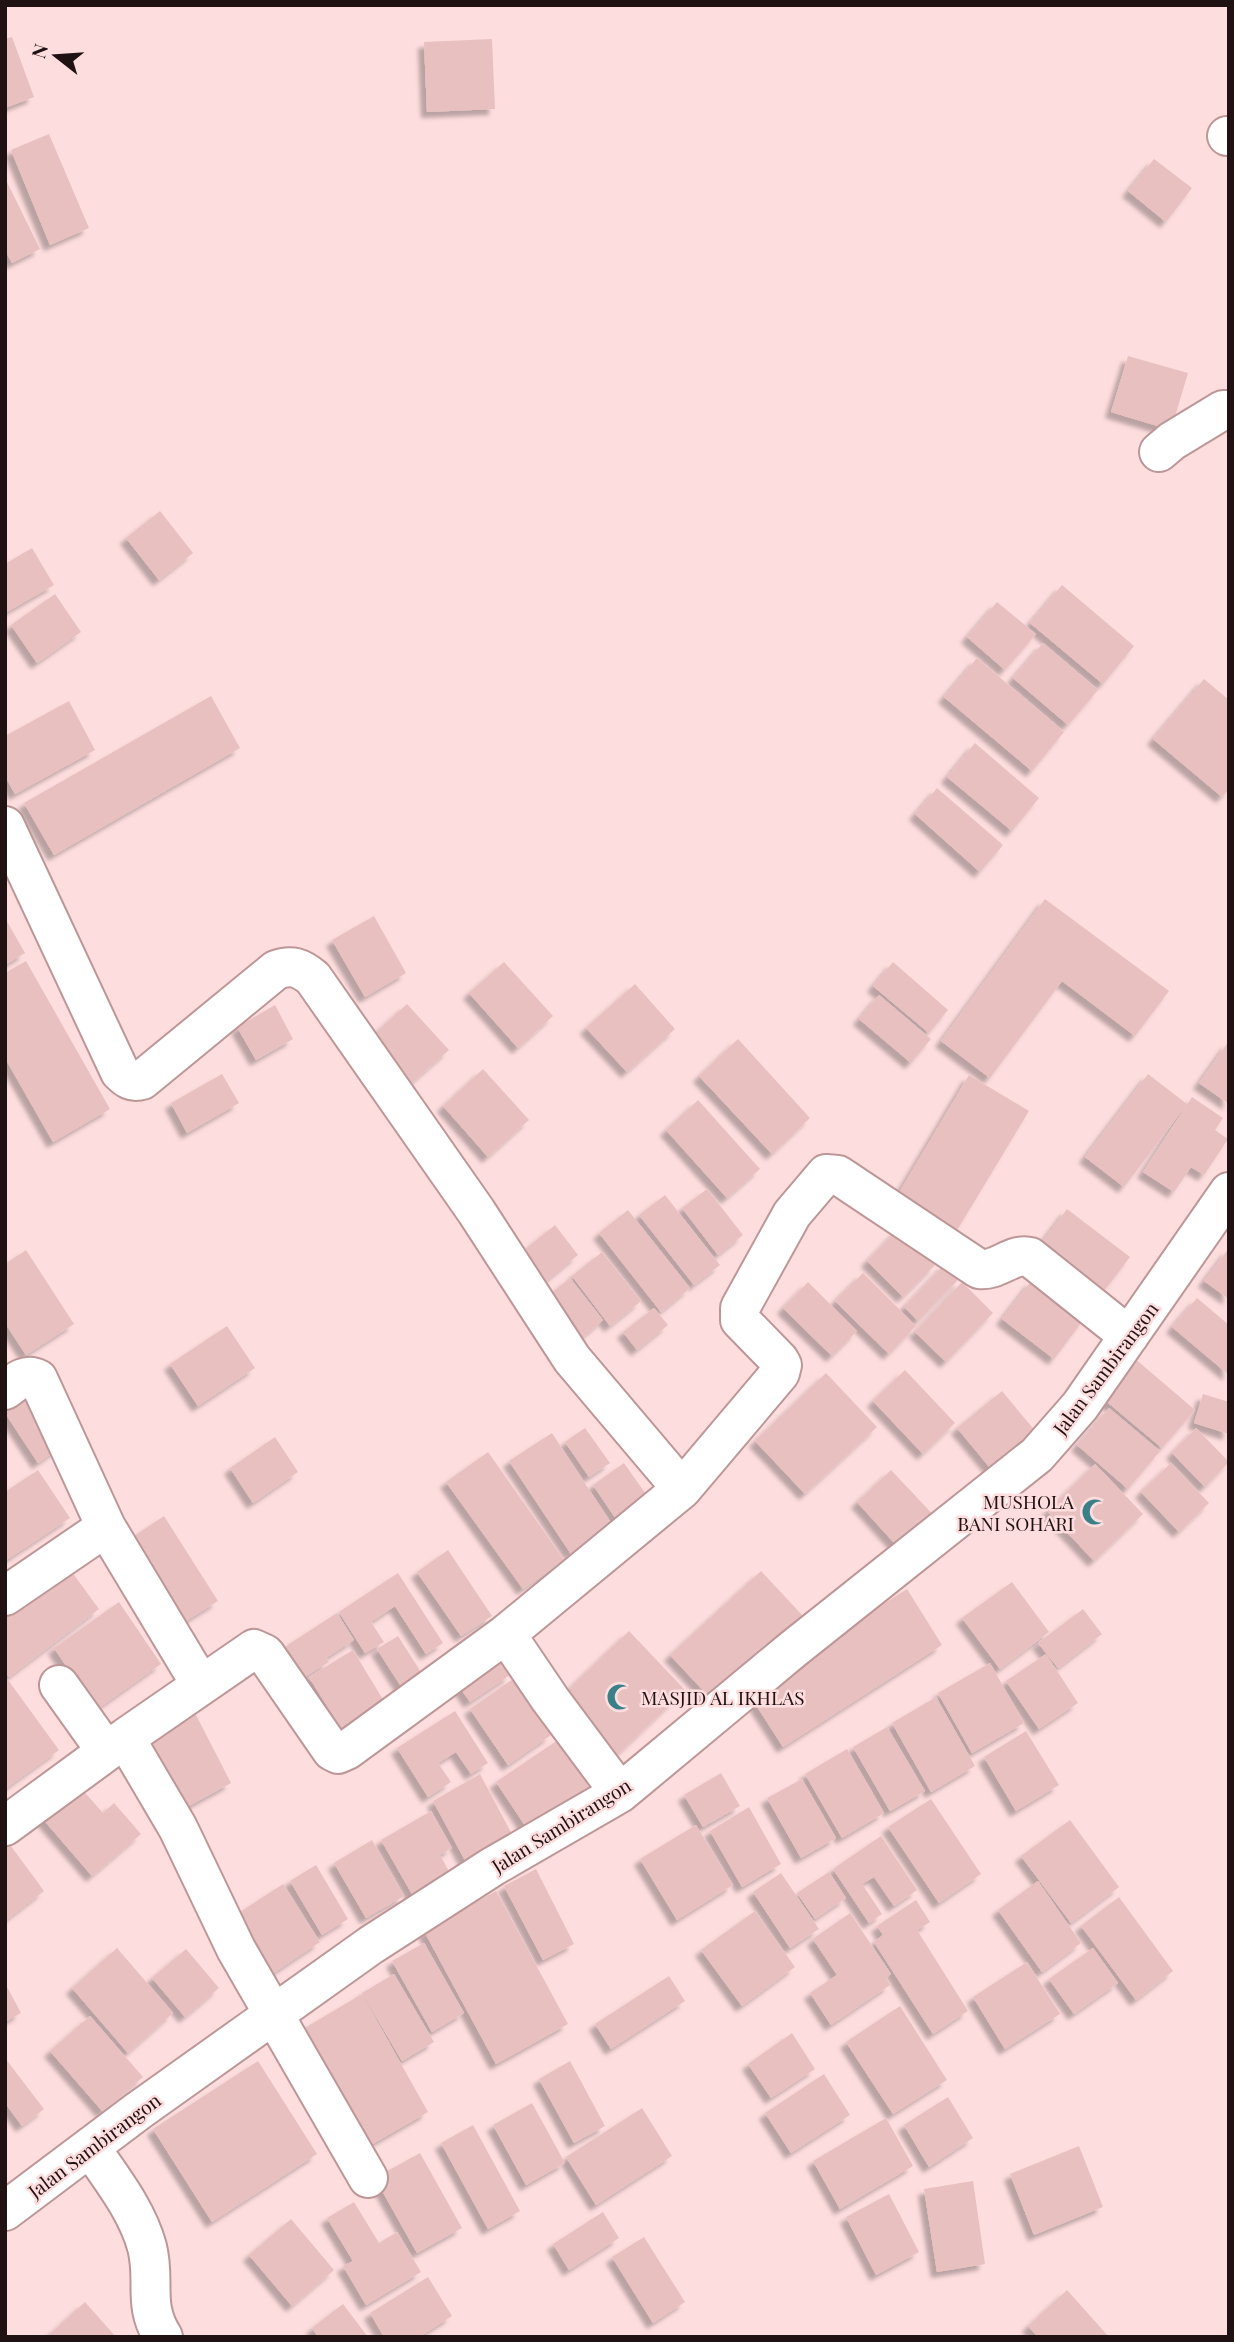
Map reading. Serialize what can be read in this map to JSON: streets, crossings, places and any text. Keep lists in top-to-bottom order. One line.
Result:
{"streets":{"street":["Jalan Sambirangon"]},"places":{"mosque":["MUSHOLA BANI SOHARI","MASJID AL IKHLAS"]},"north":"left"}
